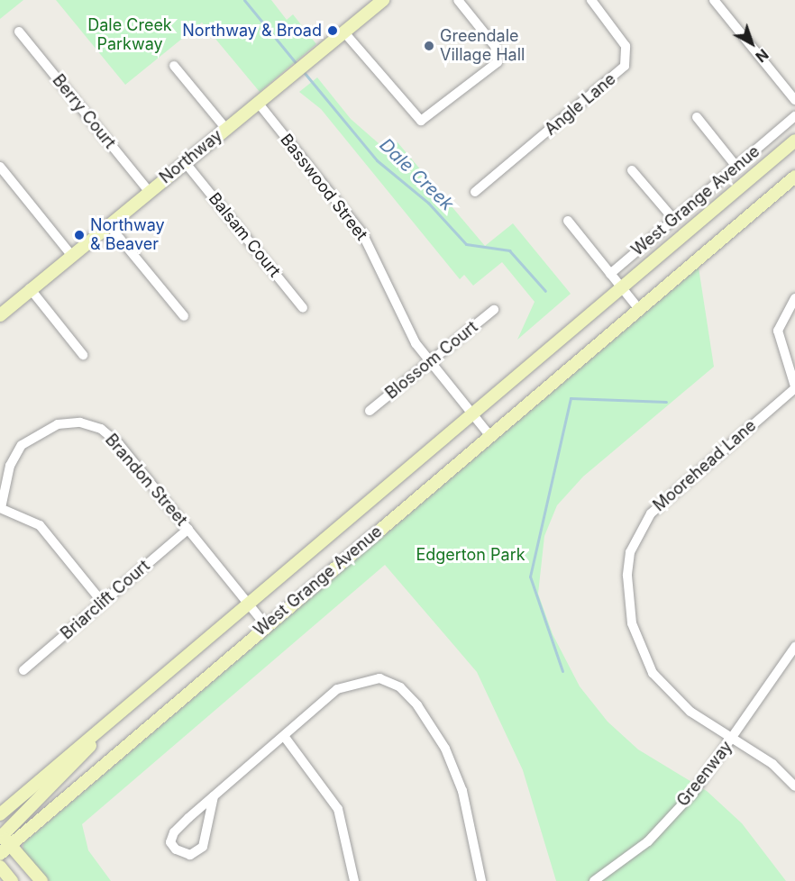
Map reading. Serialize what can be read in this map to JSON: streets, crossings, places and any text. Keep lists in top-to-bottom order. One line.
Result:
{"streets":{"street":["Angle Lane","Berry Court","Northway","Basswood Street","West Grange Avenue","Balsam Court","Blossom Court","Moorehead Lane","Brandon Street","Briarclift Court","Greenway"]},"crossings":[["Berry Court","Northway"],["Northway","Basswood Street"],["Northway","Balsam Court"],["Basswood Street","West Grange Avenue"],["Basswood Street","Blossom Court"],["West Grange Avenue","Brandon Street"],["Moorehead Lane","Greenway"],["Brandon Street","Briarclift Court"]],"water":["Dale Creek"],"parks":["Dale Creek Parkway","Edgerton Park"],"places":["Northway & Broad","Greendale Village Hall","Northway & Beaver"],"north":"bottom right"}
